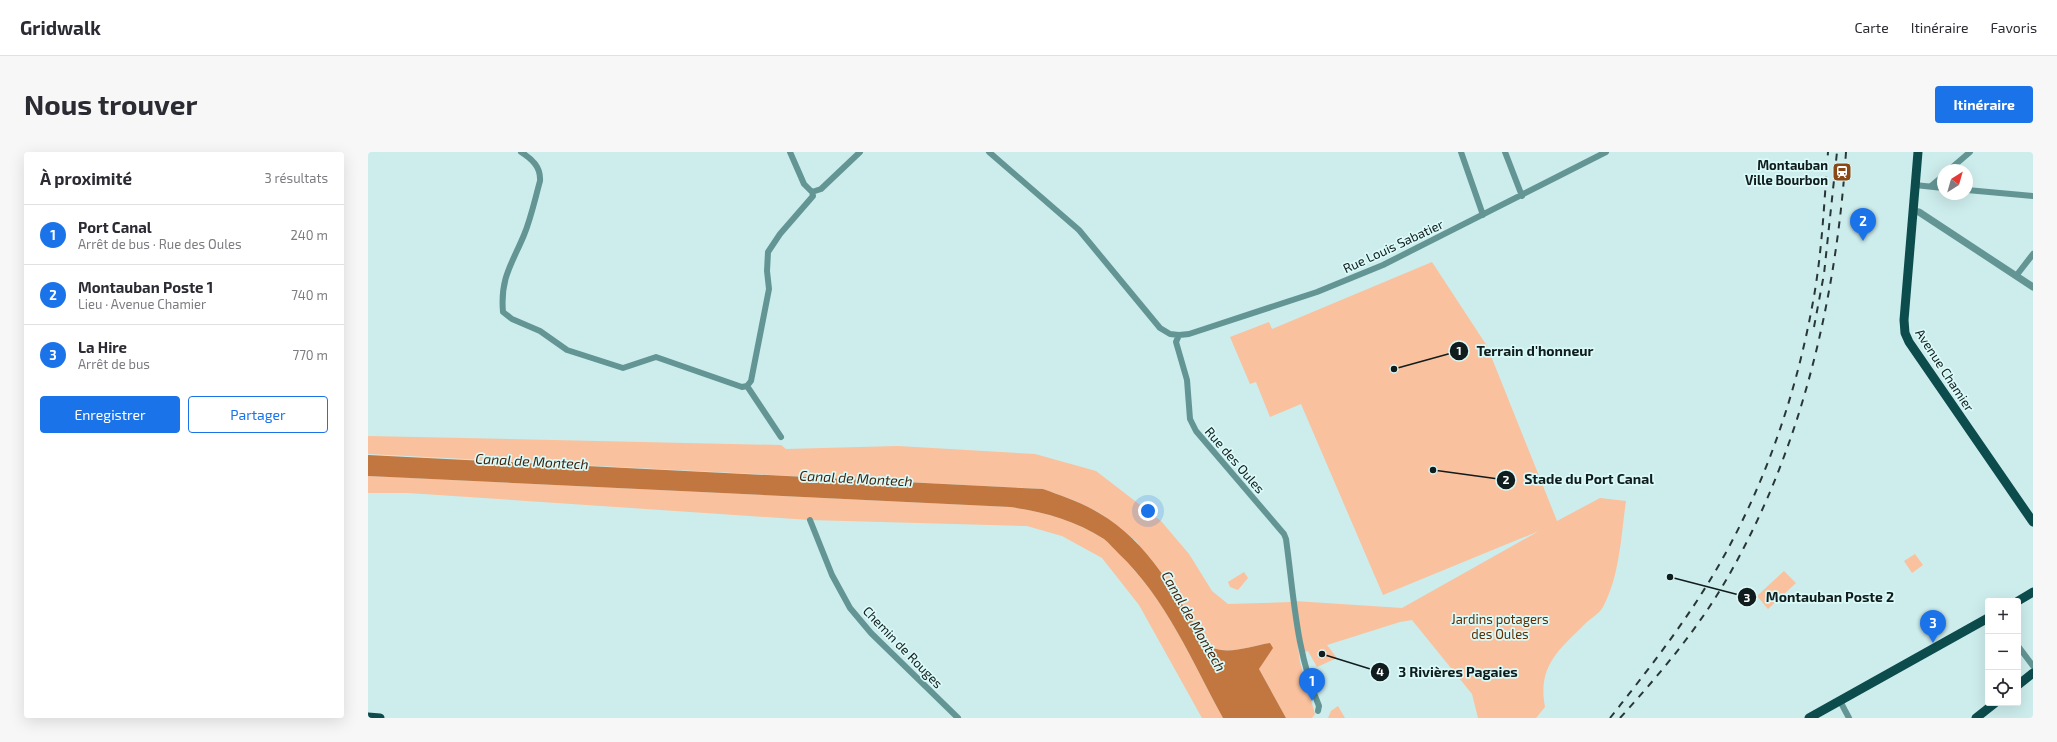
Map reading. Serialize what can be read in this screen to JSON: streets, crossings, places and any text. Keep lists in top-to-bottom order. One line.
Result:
{"streets":{"main road":["Avenue Chamier"],"street":["Rue Louis Sabatier","Rue des Oules","Chemin de Rouges"]},"crossings":[["Rue Louis Sabatier","Rue des Oules"]],"water":["Canal de Montech"],"parks":["Jardins potagers des Oules"],"places":{"station":["Montauban Ville Bourbon"],"other":["Terrain d'honneur","Stade du Port Canal","Montauban Poste 2","3 Rivières Pagaies"]},"north":"top right","page":{"header":"Gridwalk","nav":["Carte","Itinéraire","Favoris"],"buttons":["Itinéraire",["Enregistrer","Partager"]],"title":"Nous trouver","heading":["À proximité","3 résultats"],"list":[{"mark":"1","name":"Port Canal","note":"Arrêt de bus · Rue des Oules","value":"240 m"},{"mark":"2","name":"Montauban Poste 1","note":"Lieu · Avenue Chamier","value":"740 m"},{"mark":"3","name":"La Hire","note":"Arrêt de bus","value":"770 m"}],"pins":["2","3","1"],"map_buttons":["+","−"]}}
